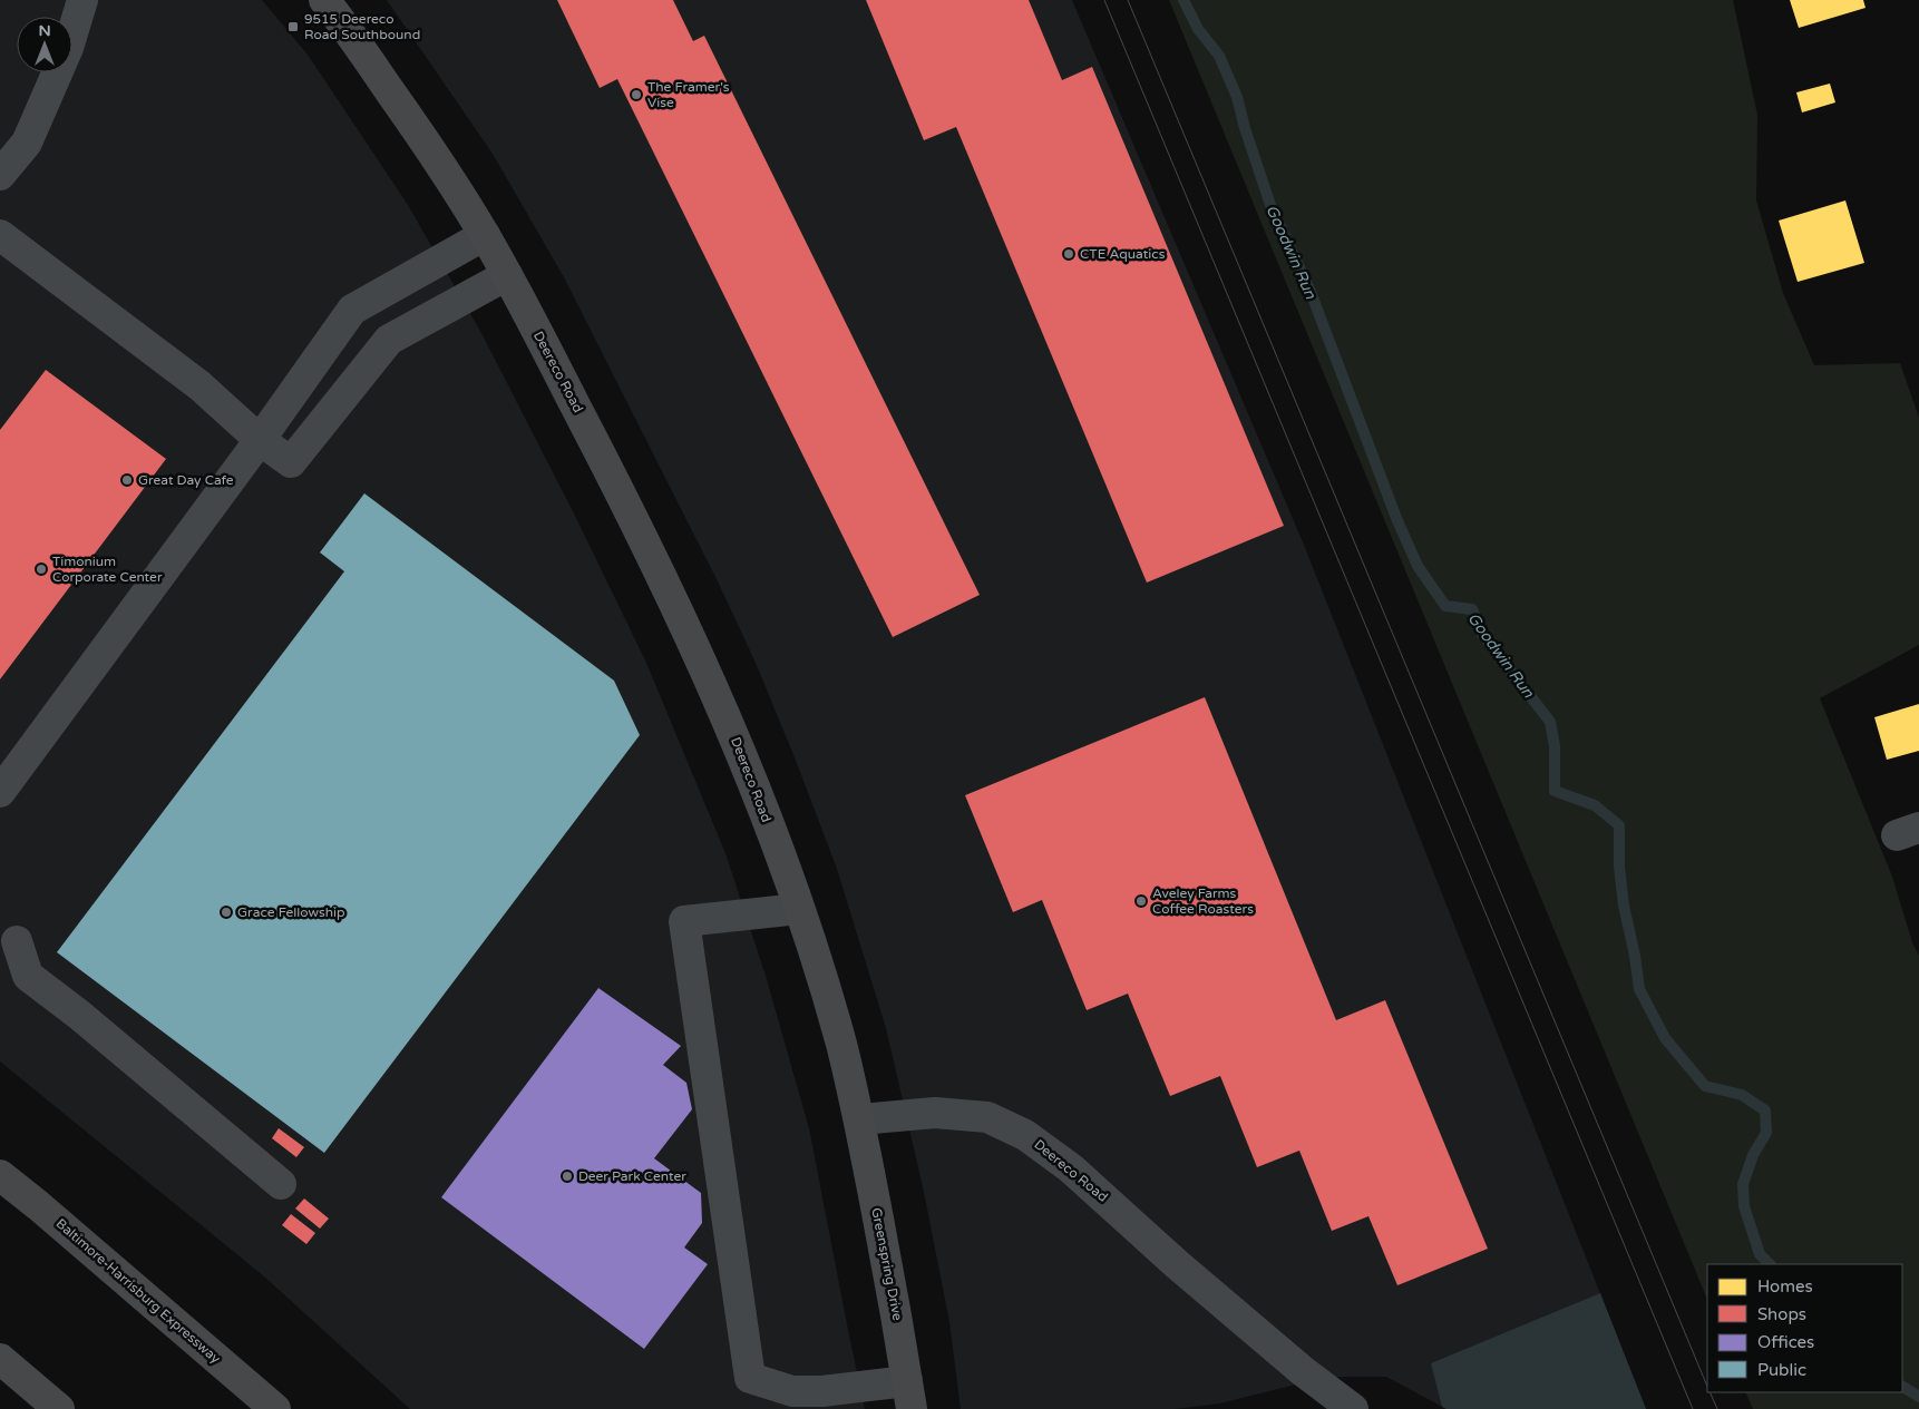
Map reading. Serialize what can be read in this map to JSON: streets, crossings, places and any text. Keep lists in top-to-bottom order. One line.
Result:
{"streets":{"highway":["Baltimore-Harrisburg Expressway"],"main road":["Deereco Road","Greenspring Drive"]},"crossings":[["Deereco Road","Greenspring Drive"]],"water":["Goodwin Run"],"places":{"transit":["9515 Deereco Road Southbound"],"other":["The Framer's Vise","CTE Aquatics","Great Day Cafe","Timonium Corporate Center","Aveley Farms Coffee Roasters","Grace Fellowship","Deer Park Center"]},"legend":["Homes","Shops","Offices","Public"],"north":"top"}
